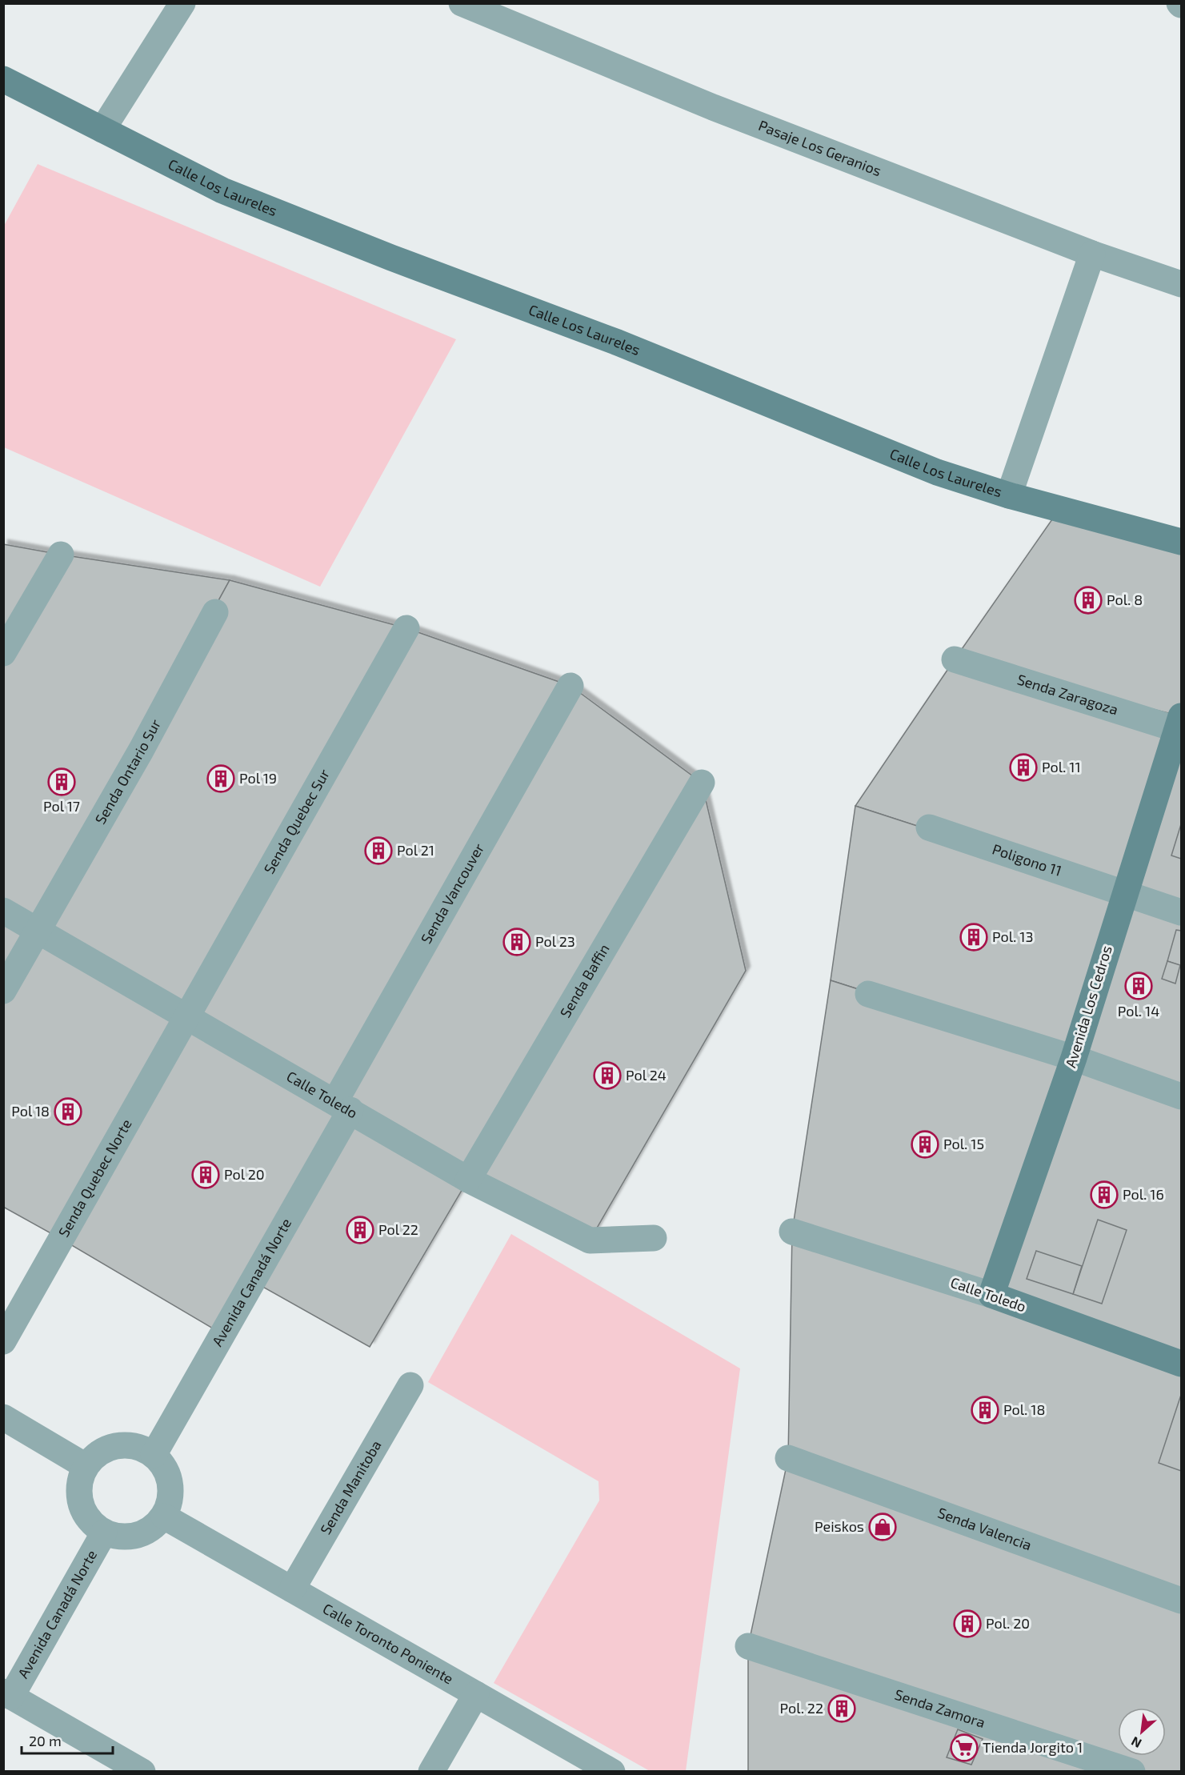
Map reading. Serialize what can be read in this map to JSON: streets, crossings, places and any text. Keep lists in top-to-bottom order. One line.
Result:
{"streets":{"street":["Pasaje Los Geranios","Calle Los Laureles","Senda Zaragoza","Senda Ontario Sur","Senda Quebec Sur","Poligono 11","Senda Vancouver","Senda Baffin","Avenida Los Cedros","Calle Toledo","Senda Quebec Norte","Avenida Canadá Norte","Senda Manitoba","Senda Valencia","Calle Toronto Poniente","Senda Zamora"]},"crossings":[["Senda Zaragoza","Avenida Los Cedros"],["Senda Ontario Sur","Calle Toledo"],["Senda Quebec Sur","Calle Toledo"],["Senda Quebec Sur","Senda Quebec Norte"],["Poligono 11","Avenida Los Cedros"],["Senda Vancouver","Calle Toledo"],["Senda Vancouver","Avenida Canadá Norte"],["Senda Baffin","Calle Toledo"],["Avenida Los Cedros","Calle Toledo"],["Calle Toledo","Senda Quebec Norte"],["Calle Toledo","Avenida Canadá Norte"],["Avenida Canadá Norte","Calle Toronto Poniente"],["Senda Manitoba","Calle Toronto Poniente"]],"places":{"building":["Pol. 8","Pol. 11","Pol 19","Pol 17","Pol 21","Pol. 13","Pol 23","Pol. 14","Pol 24","Pol 18","Pol. 15","Pol 20","Pol. 16","Pol 22","Pol. 18","Pol. 20","Pol. 22"],"shop":["Peiskos"],"supermarket":["Tienda Jorgito 1"]},"scale_bar":"20 m","north":"bottom left"}
